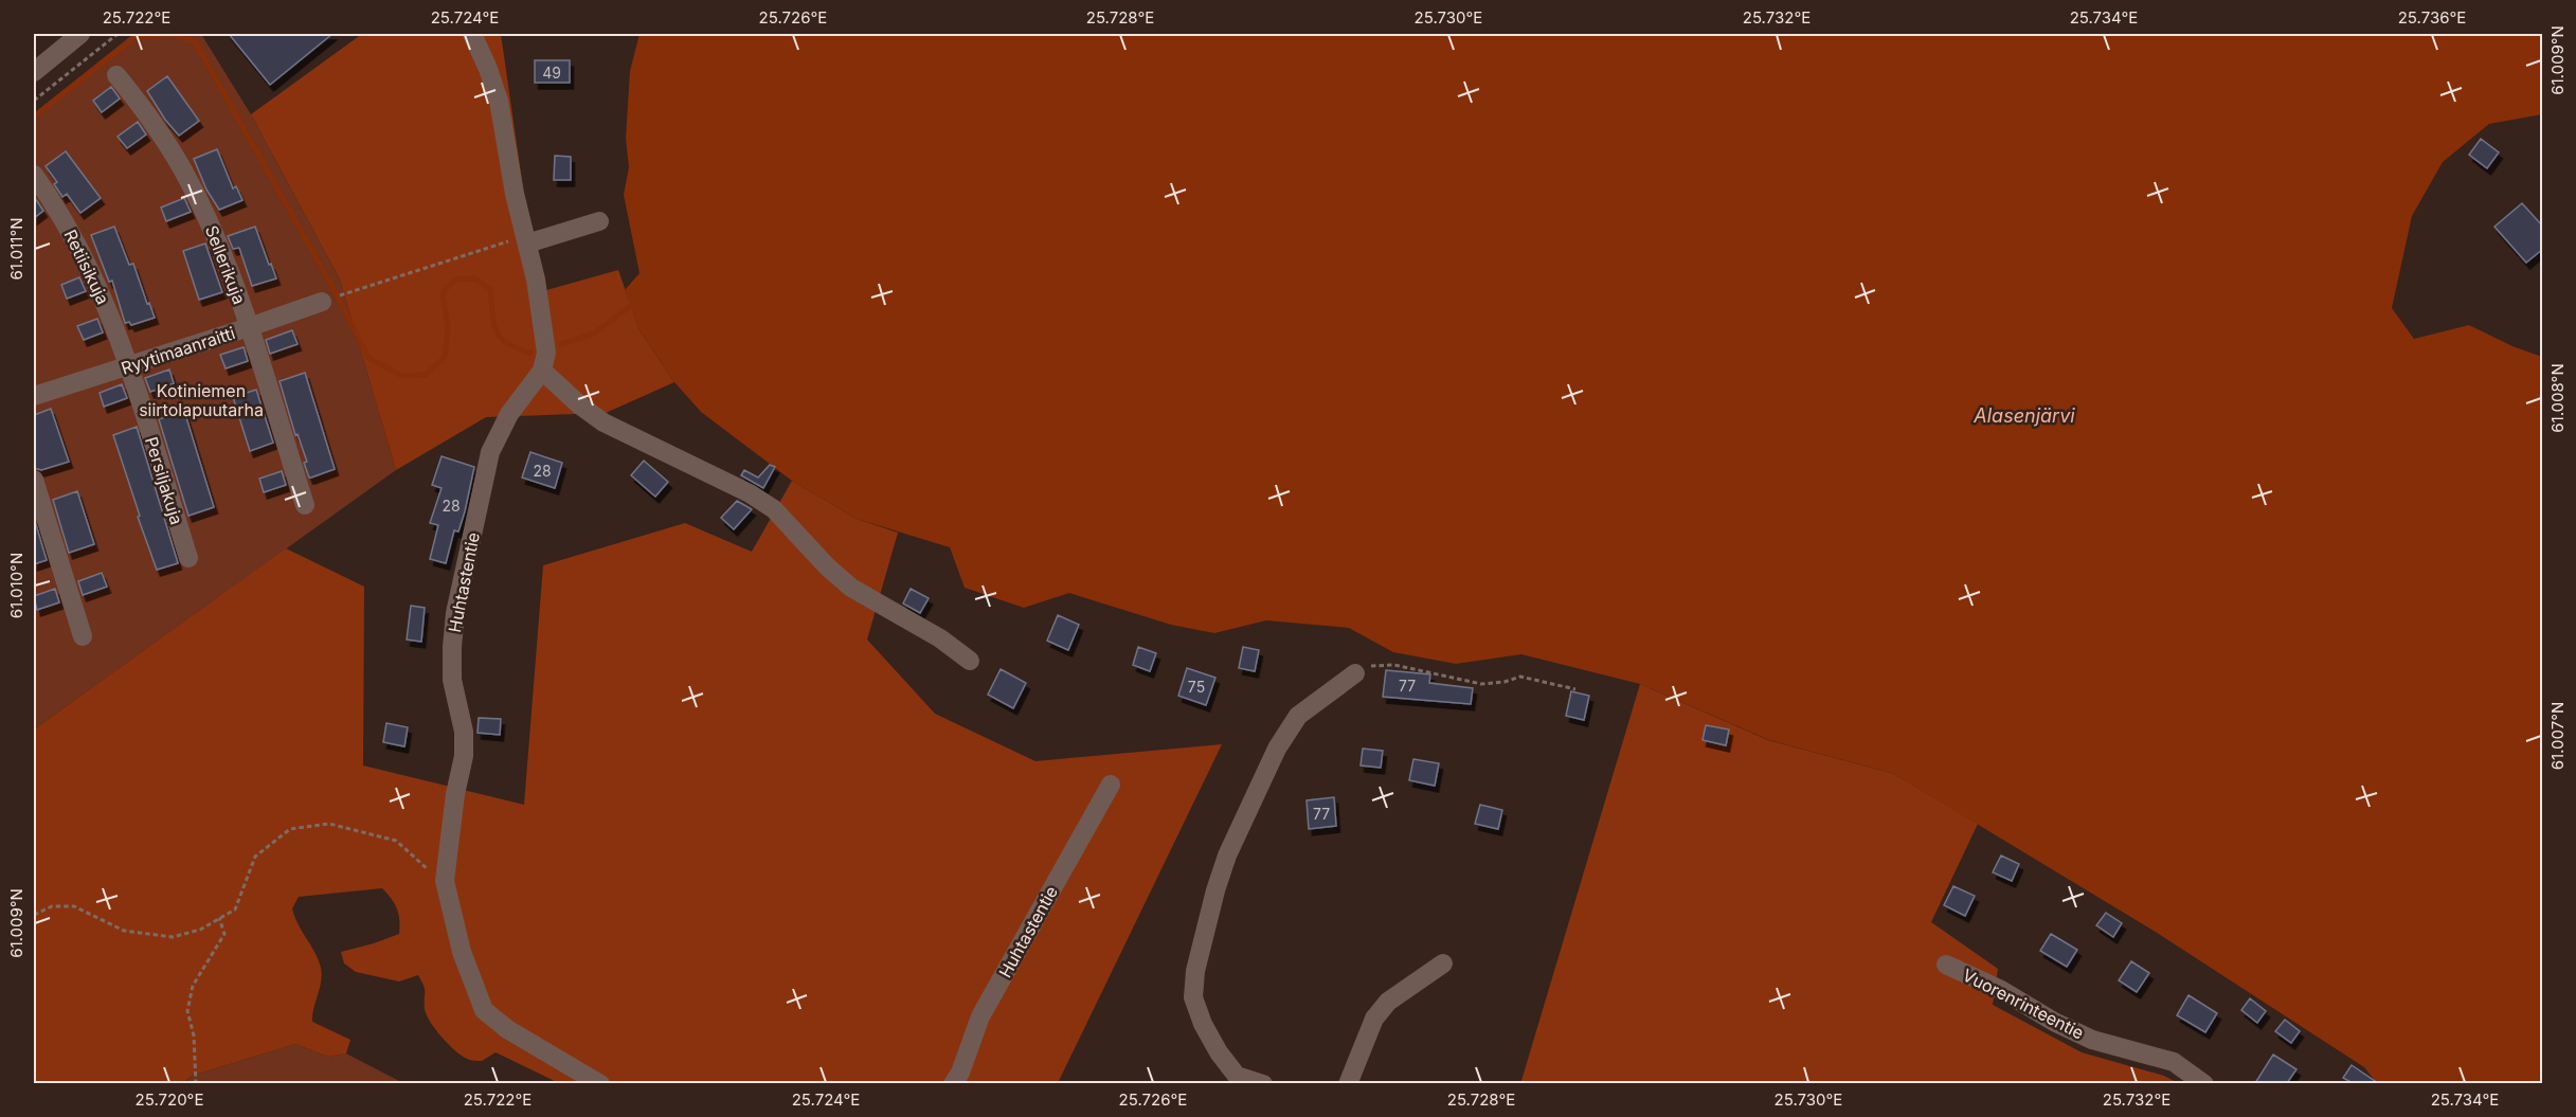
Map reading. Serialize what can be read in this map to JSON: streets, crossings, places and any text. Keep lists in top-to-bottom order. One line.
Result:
{"streets":{"street":["Sellerikuja","Retiisikuja","Ryytimaanraitti","Persiljakuja","Huhtastentie","Vuorenrinteentie"]},"crossings":[["Sellerikuja","Ryytimaanraitti"],["Retiisikuja","Ryytimaanraitti"],["Retiisikuja","Persiljakuja"],["Ryytimaanraitti","Persiljakuja"]],"water":["Alasenjärvi"],"parks":["Kotiniemen siirtolapuutarha"],"house_numbers":["49","28","28","77","75","77"],"coordinates":["25.722°E","25.724°E","25.726°E","25.728°E","25.730°E","25.732°E","25.734°E","25.736°E","61.009°N","61.011°N","61.008°N","61.010°N","61.007°N","25.720°E"]}
